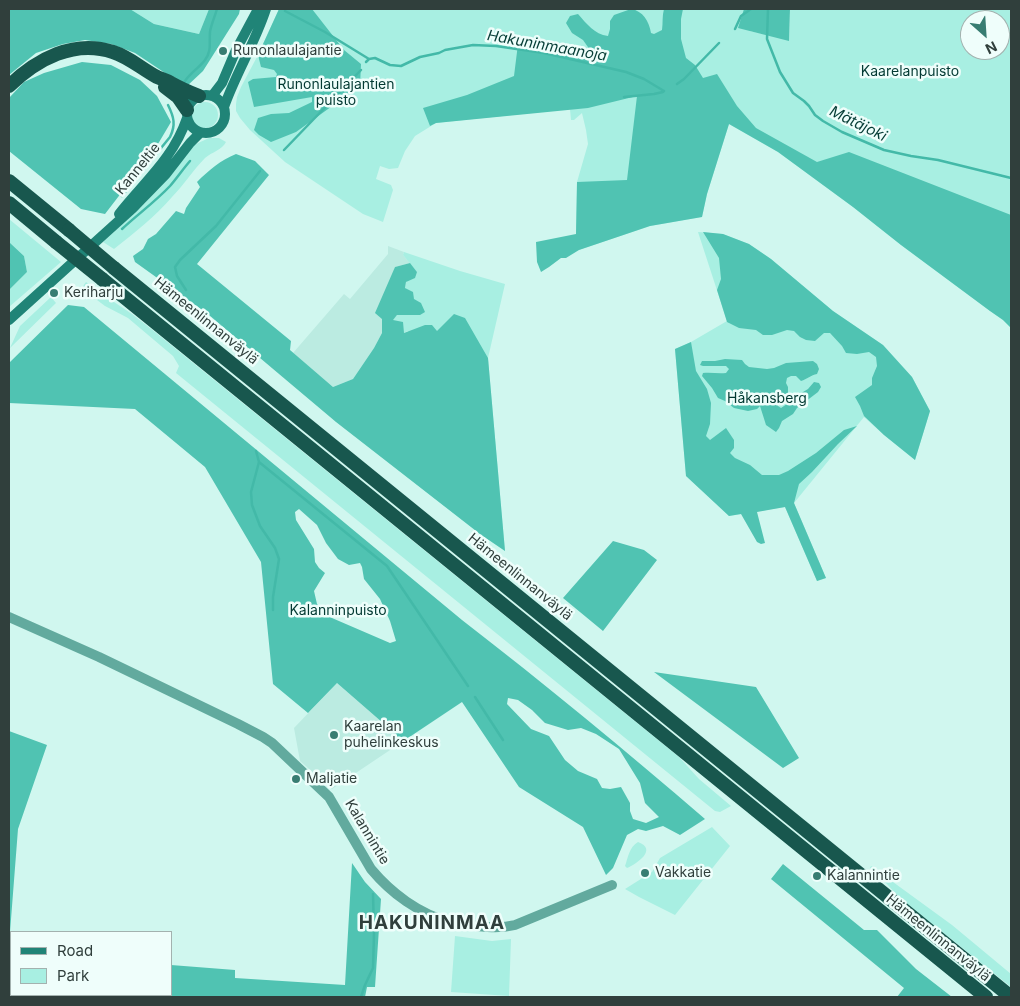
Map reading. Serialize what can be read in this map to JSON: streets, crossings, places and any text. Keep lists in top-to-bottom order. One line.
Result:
{"streets":{"highway":["Hämeenlinnanväylä"],"main road":["Kanneltie"],"street":["Kalannintie"]},"districts":["HAKUNINMAA"],"water":["Hakuninmaanoja","Mätäjoki"],"parks":["Kaarelanpuisto","Runonlaulajantien puisto","Håkansberg","Kalanninpuisto"],"places":["Runonlaulajantie","Keriharju","Kaarelan puhelinkeskus","Maljatie","Vakkatie","Kalannintie"],"legend":["Road","Park"],"north":"bottom right"}
